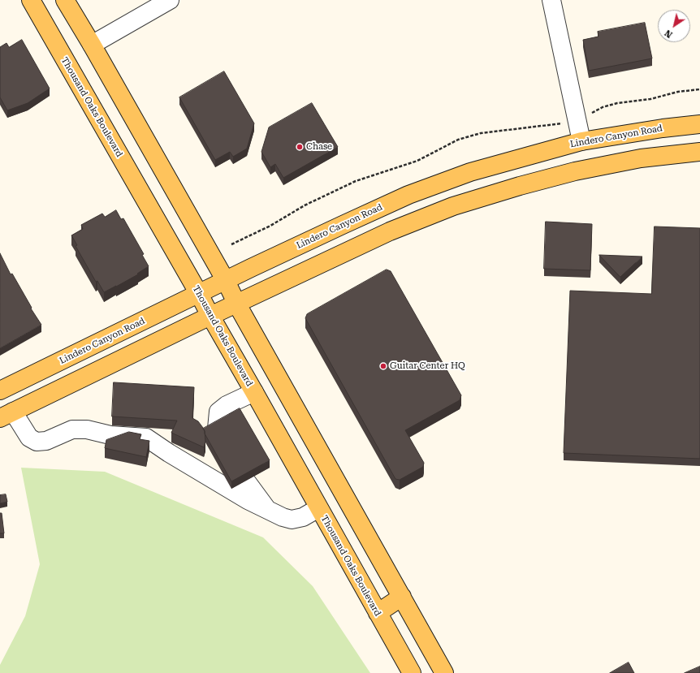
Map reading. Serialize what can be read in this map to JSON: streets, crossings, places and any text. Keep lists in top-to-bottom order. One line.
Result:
{"streets":{"main road":["Thousand Oaks Boulevard","Lindero Canyon Road"]},"crossings":[["Thousand Oaks Boulevard","Lindero Canyon Road"]],"places":["Chase","Guitar Center HQ"],"north":"bottom left"}
